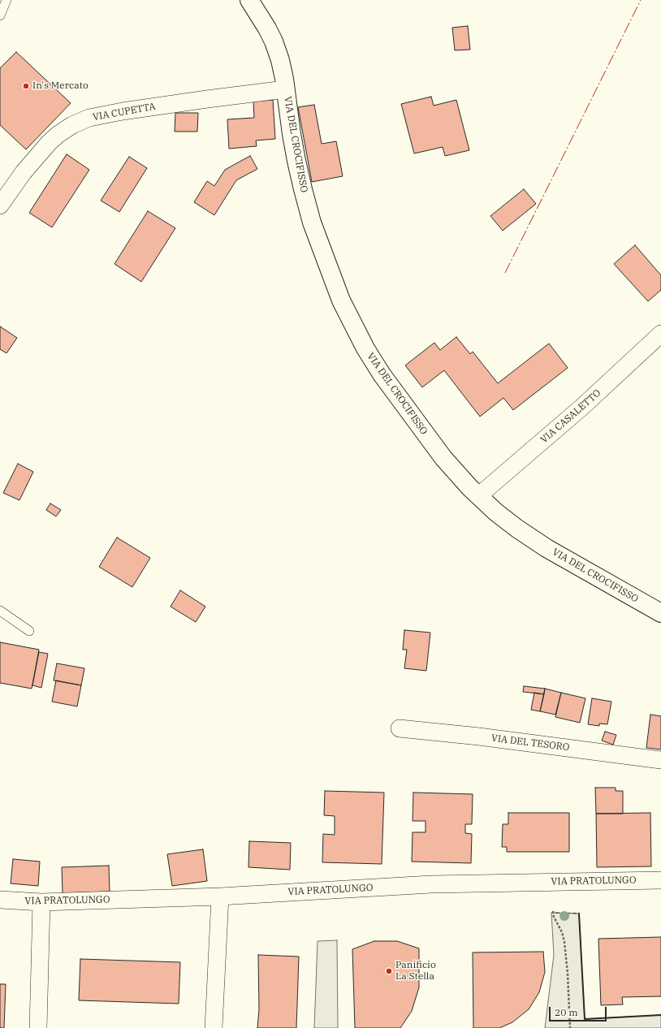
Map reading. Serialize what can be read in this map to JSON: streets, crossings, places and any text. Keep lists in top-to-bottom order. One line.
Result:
{"streets":{"street":["VIA CUPETTA","VIA DEL CROCIFISSO","VIA CASALETTO","VIA DEL TESORO","VIA PRATOLUNGO"]},"crossings":[["VIA CUPETTA","VIA DEL CROCIFISSO"],["VIA DEL CROCIFISSO","VIA CASALETTO"]],"places":["In's Mercato","Panificio La Stella"],"scale_bar":"20 m"}
